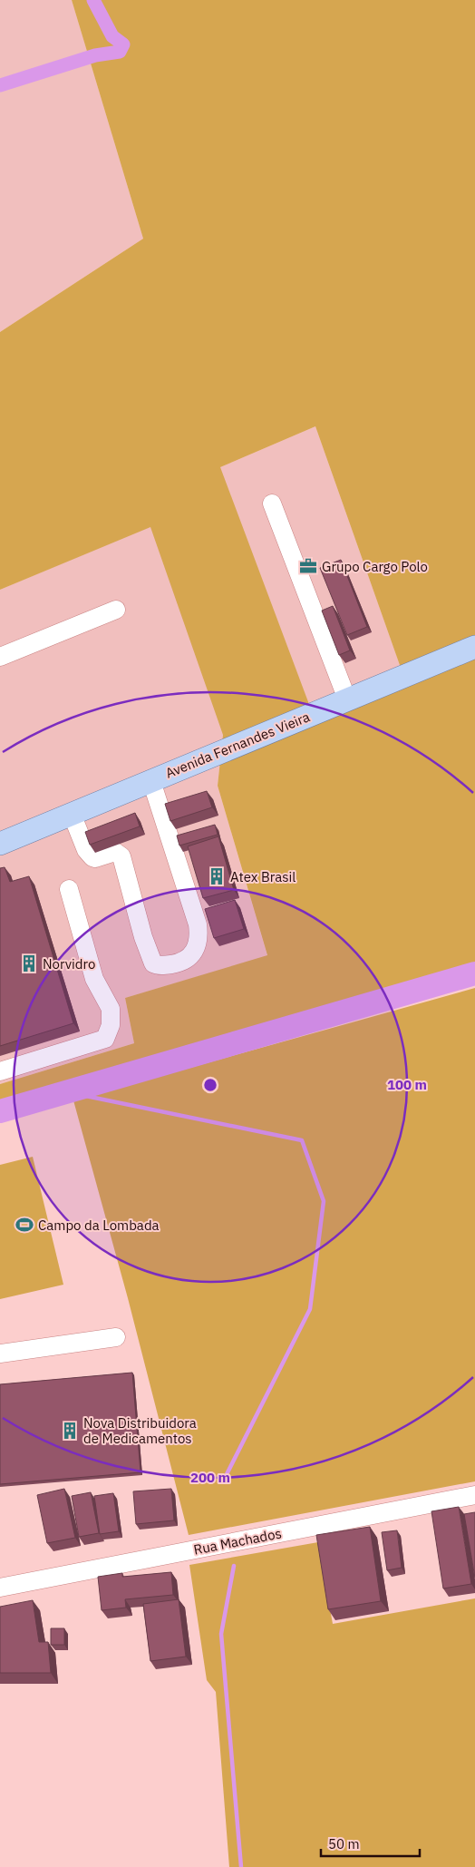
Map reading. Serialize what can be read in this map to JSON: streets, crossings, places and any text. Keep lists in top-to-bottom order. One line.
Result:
{"streets":{"main road":["Avenida Fernandes Vieira"],"street":["Rua Machados"]},"places":{"office":["Grupo Cargo Polo"],"building":["Atex Brasil","Norvidro","Nova Distribuidora de Medicamentos"],"sports":["Campo da Lombada"]},"scale_bar":"50 m","rings":["100 m","200 m"]}
